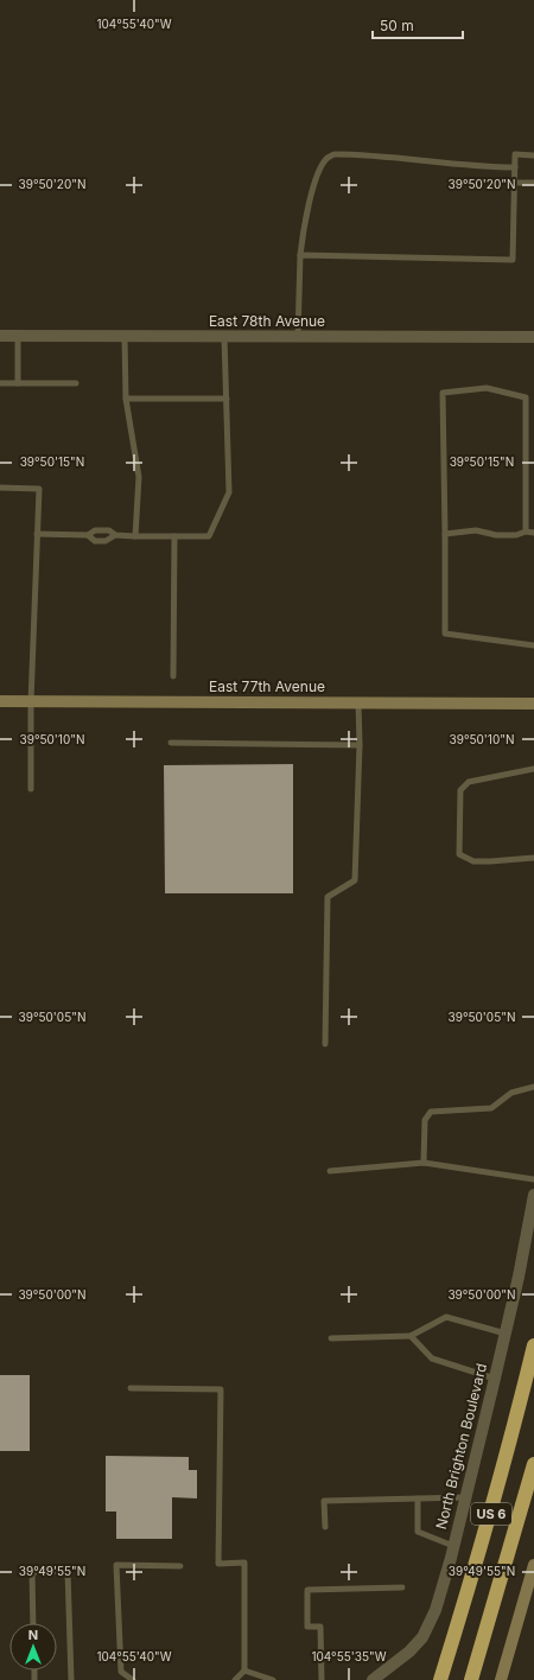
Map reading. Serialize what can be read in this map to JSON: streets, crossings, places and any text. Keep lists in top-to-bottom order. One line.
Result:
{"streets":{"highway":["US 6"],"street":["East 78th Avenue","East 77th Avenue","North Brighton Boulevard"]},"scale_bar":"50 m","north":"top","coordinates":["104°55'40\"W","39°50'20\"N","39°50'15\"N","39°50'10\"N","39°50'05\"N","39°50'00\"N","39°49'55\"N","104°55'35\"W"]}
